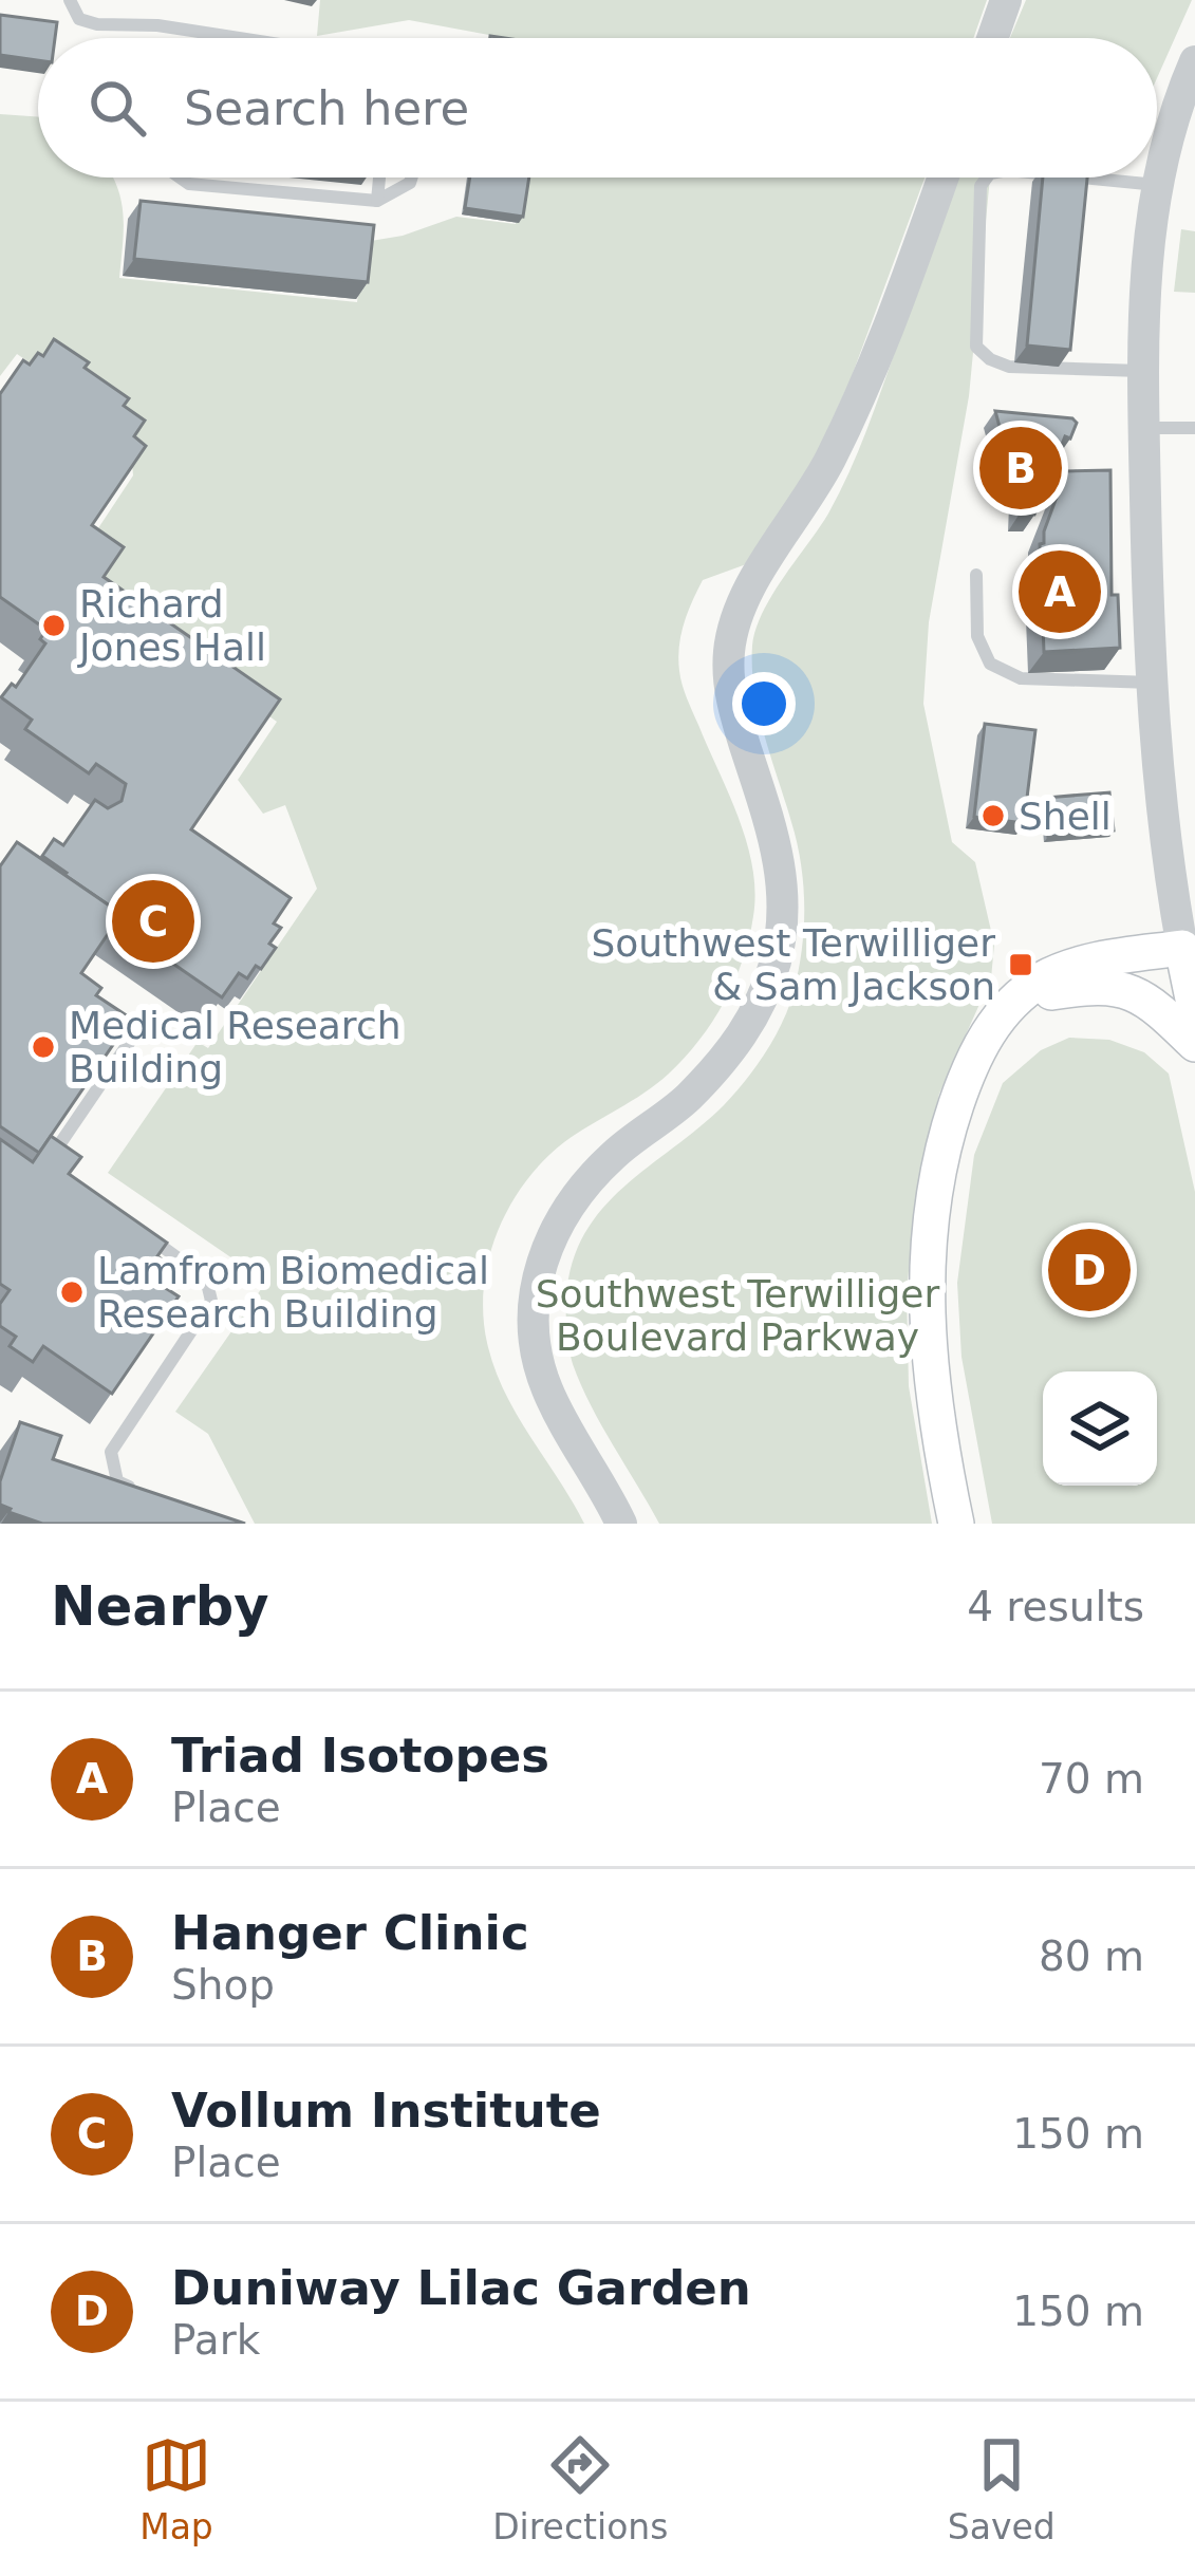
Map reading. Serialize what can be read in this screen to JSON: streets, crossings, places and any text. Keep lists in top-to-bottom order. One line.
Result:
{"parks":["Southwest Terwilliger Boulevard Parkway"],"places":{"other":["Richard Jones Hall","Shell","Medical Research Building","Lamfrom Biomedical Research Building"],"transit":["Southwest Terwilliger & Sam Jackson"]},"page":{"search":"Search here","pins":["B","A","C","D"],"heading":["Nearby","4 results"],"list":[{"mark":"A","name":"Triad Isotopes","note":"Place","value":"70 m"},{"mark":"B","name":"Hanger Clinic","note":"Shop","value":"80 m"},{"mark":"C","name":"Vollum Institute","note":"Place","value":"150 m"},{"mark":"D","name":"Duniway Lilac Garden","note":"Park","value":"150 m"}],"nav":["Map","Directions","Saved"]}}
